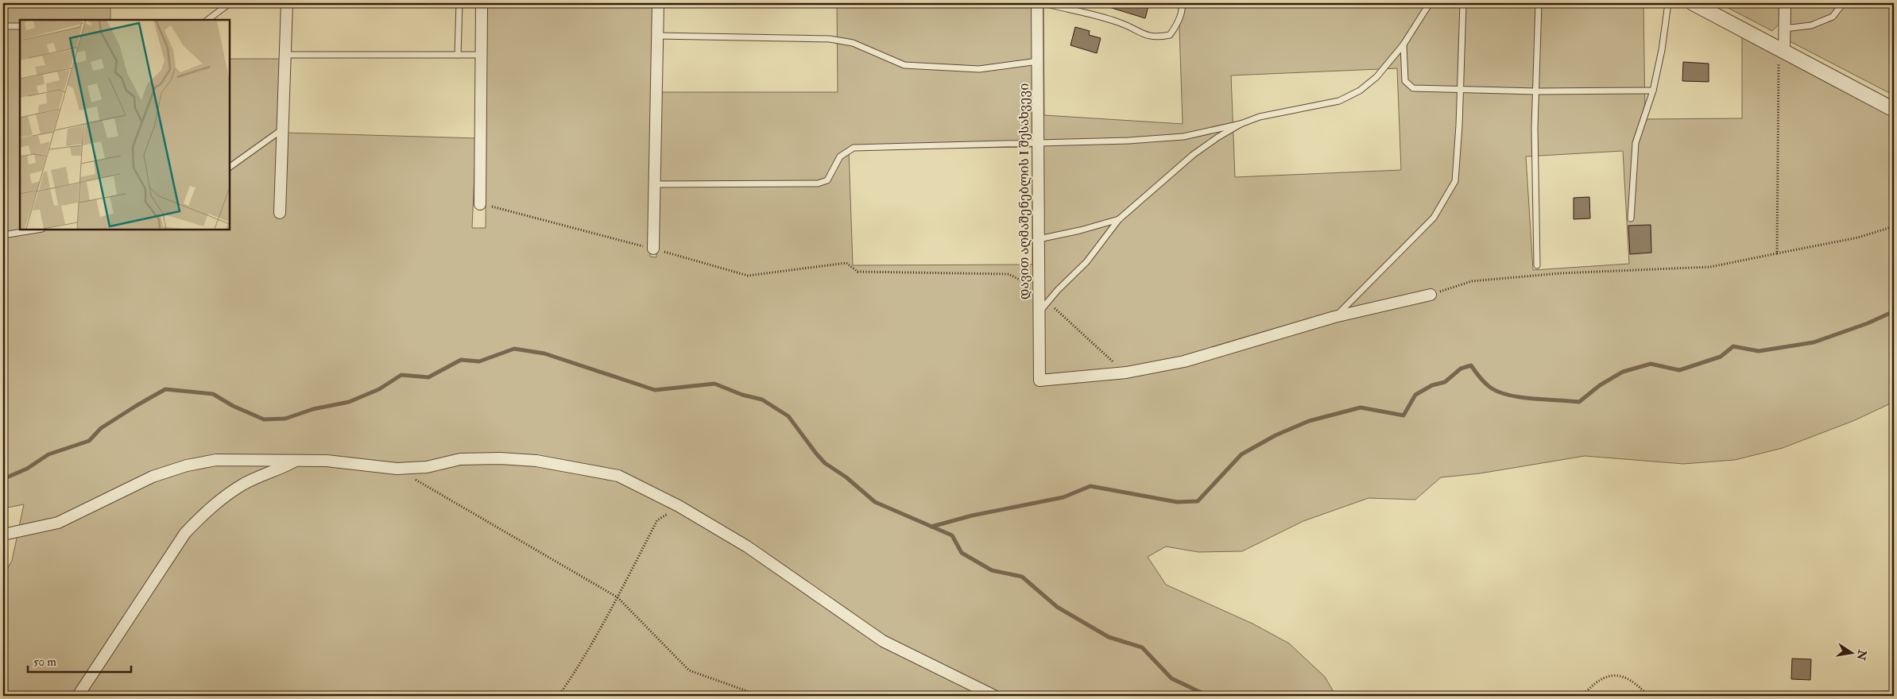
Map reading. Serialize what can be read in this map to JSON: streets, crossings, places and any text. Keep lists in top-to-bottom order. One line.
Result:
{"streets":{"street":["დავით აღმაშენებლის I შესახვევი"]},"scale_bar":"50 m","north":"right"}
